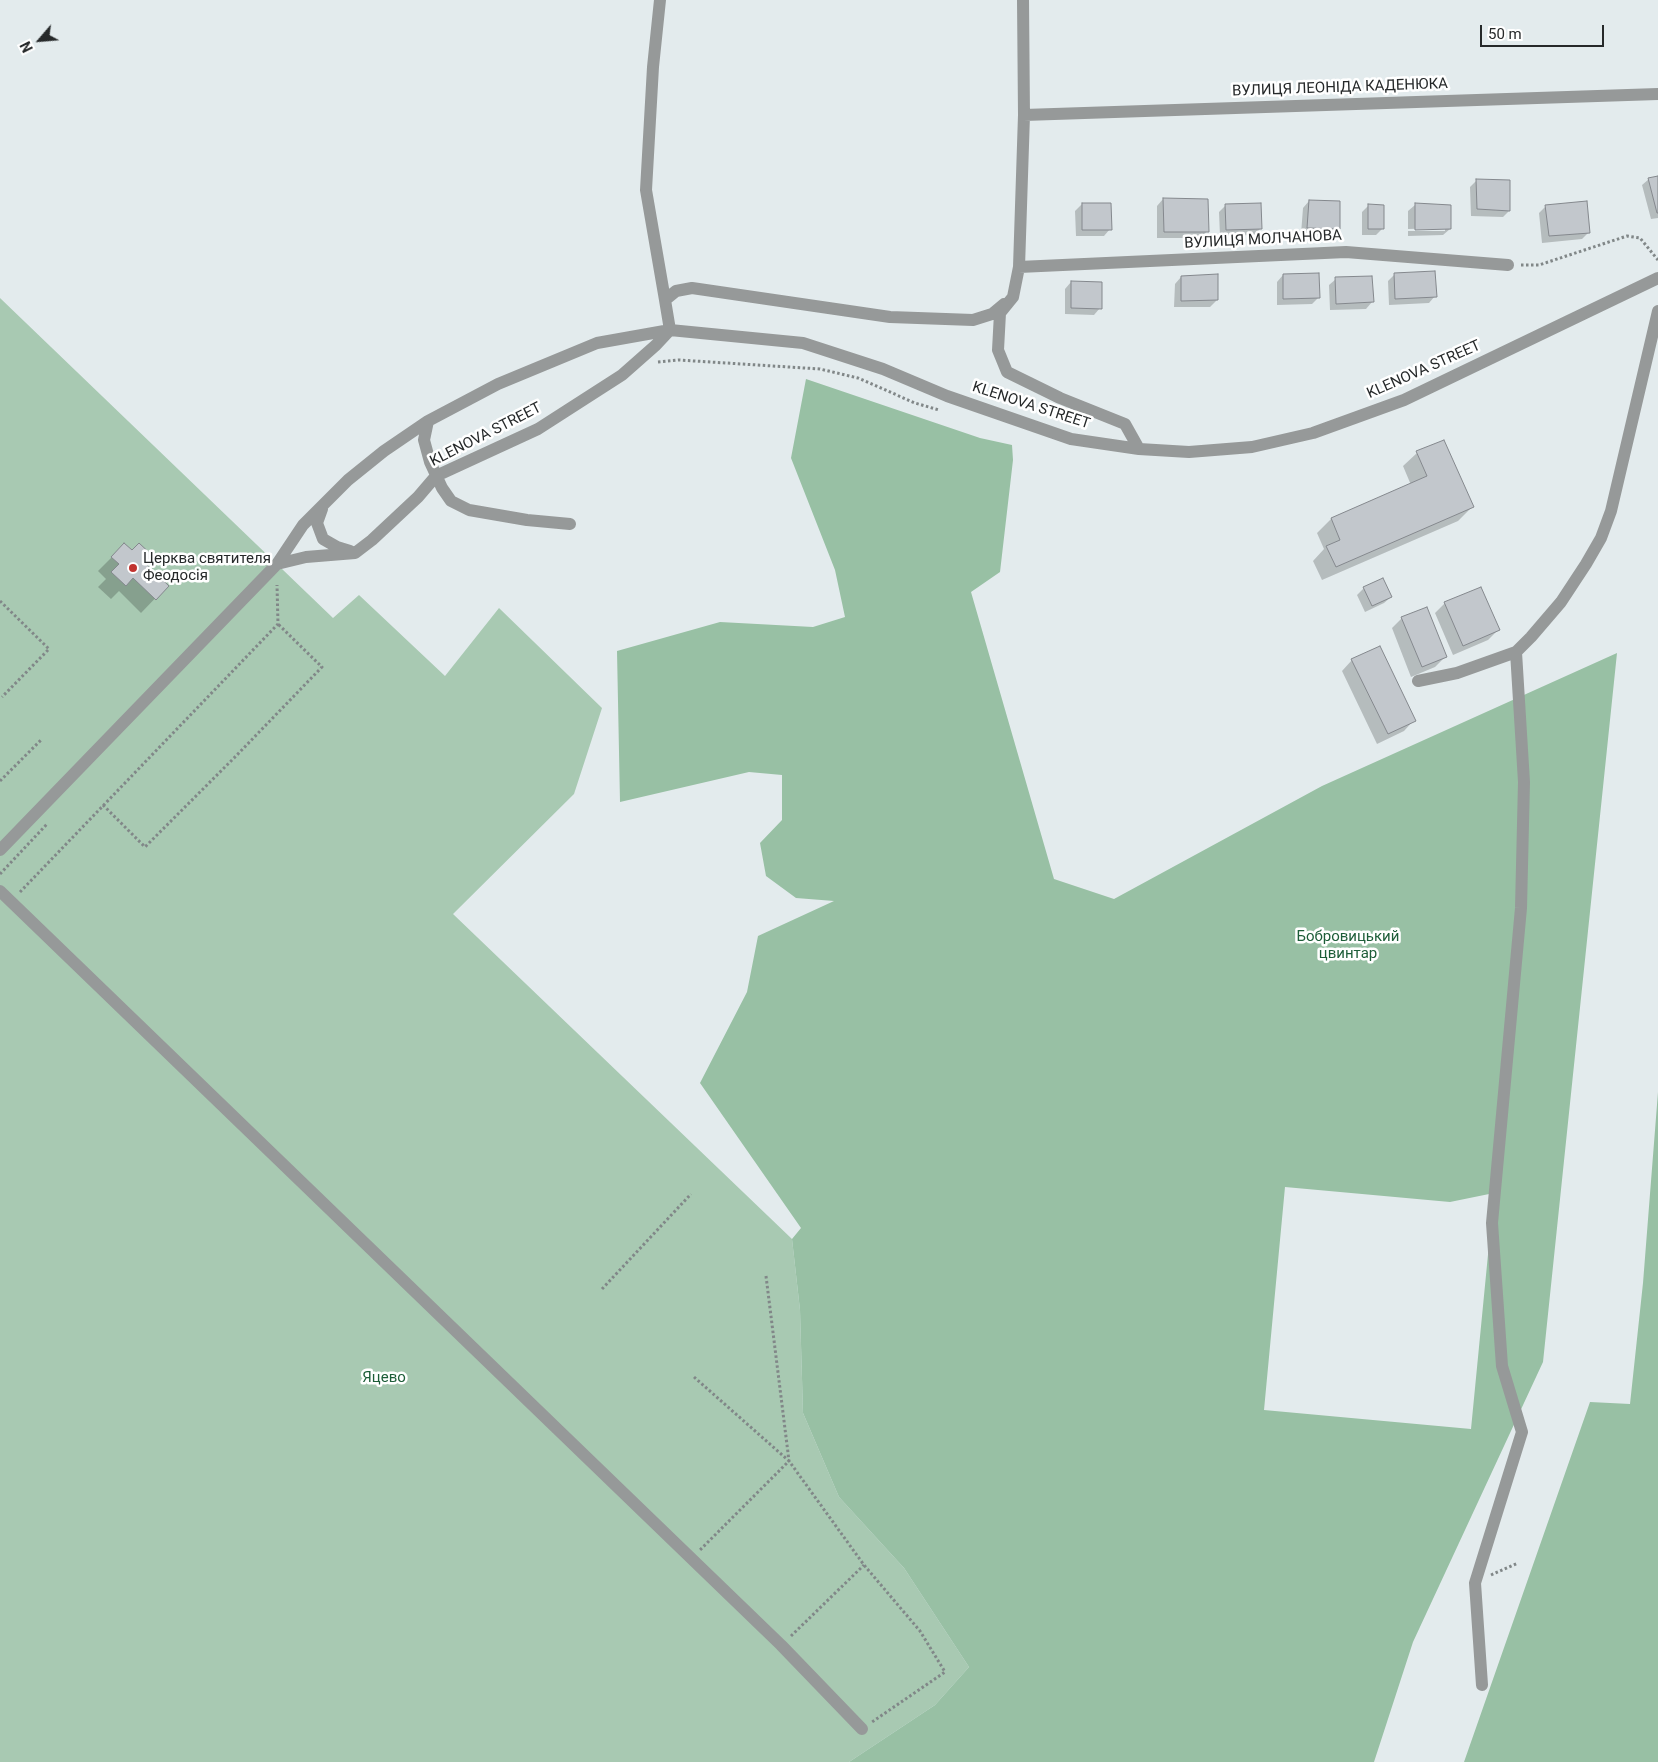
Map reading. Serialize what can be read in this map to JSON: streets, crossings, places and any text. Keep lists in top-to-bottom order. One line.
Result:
{"streets":{"street":["ВУЛИЦЯ ЛЕОНІДА КАДЕНЮКА","ВУЛИЦЯ МОЛЧАНОВА","KLENOVA STREET"]},"parks":["Бобровицький цвинтар","Яцево"],"places":["Церква святителя Феодосія"],"scale_bar":"50 m","north":"bottom left"}
